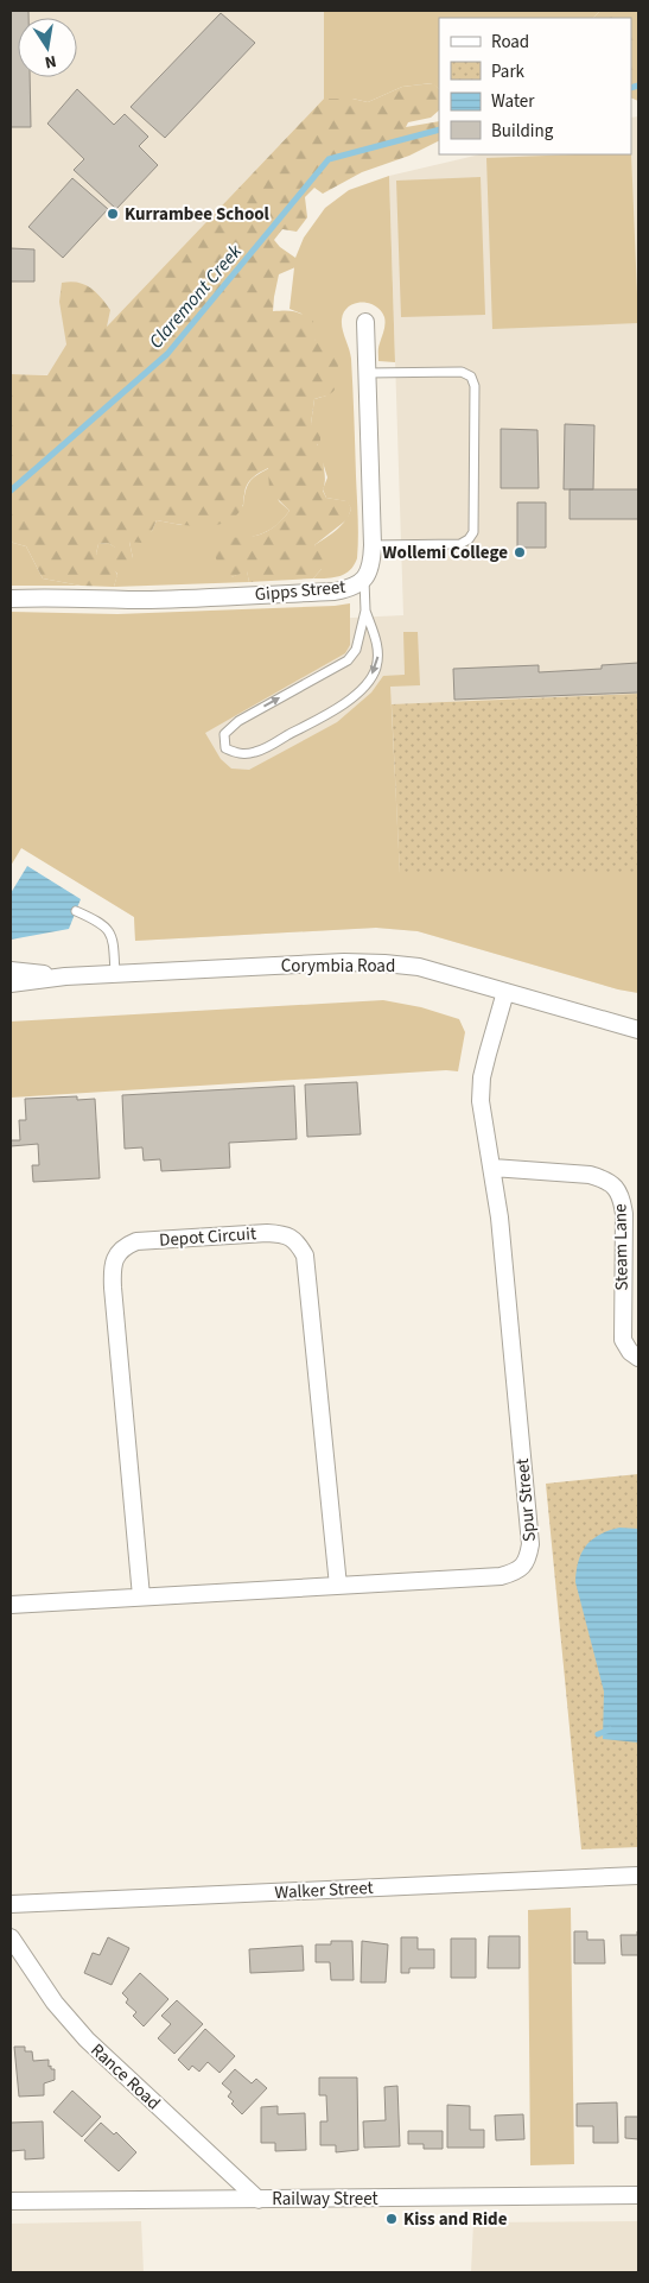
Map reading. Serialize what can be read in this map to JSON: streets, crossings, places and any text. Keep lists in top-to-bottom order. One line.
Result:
{"streets":{"street":["Gipps Street","Corymbia Road","Depot Circuit","Steam Lane","Spur Street","Walker Street","Rance Road","Railway Street"]},"crossings":[["Corymbia Road","Spur Street"],["Depot Circuit","Spur Street"],["Steam Lane","Spur Street"],["Rance Road","Railway Street"]],"water":["Claremont Creek"],"places":["Kurrambee School","Wollemi College","Kiss and Ride"],"legend":["Road","Park","Water","Building"],"north":"bottom"}
